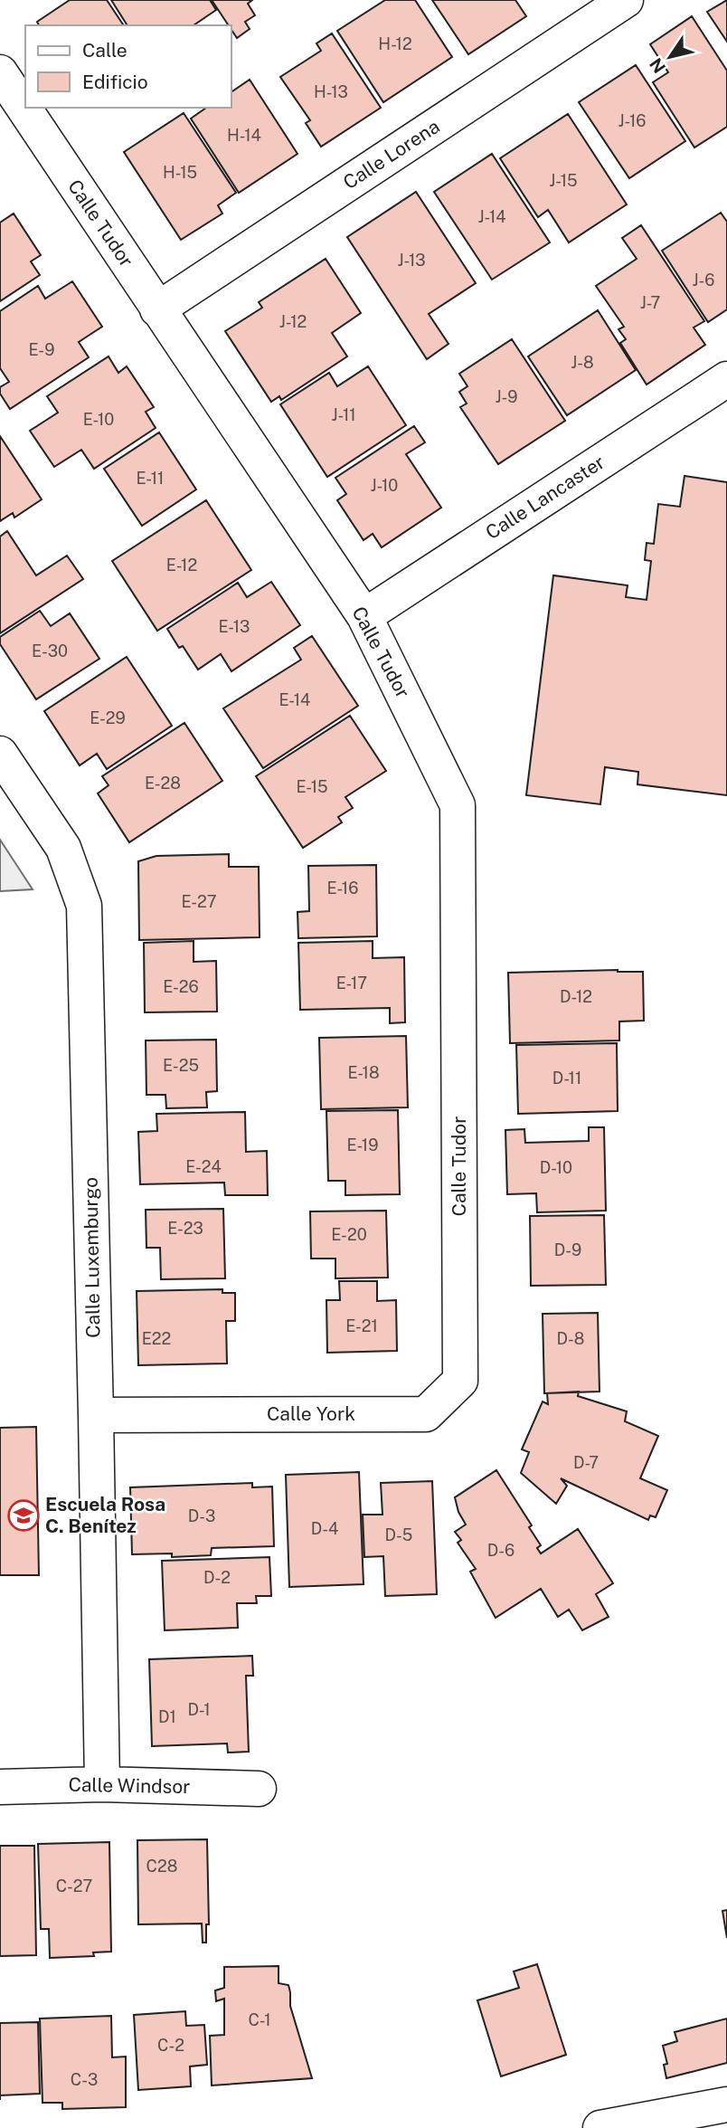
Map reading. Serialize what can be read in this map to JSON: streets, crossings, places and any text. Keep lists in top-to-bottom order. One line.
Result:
{"streets":{"street":["Calle Lorena","Calle Tudor","Calle Lancaster","Calle Luxemburgo","Calle York","Calle Windsor"]},"crossings":[["Calle Lorena","Calle Tudor"],["Calle Tudor","Calle Lancaster"],["Calle Tudor","Calle York"],["Calle Luxemburgo","Calle York"],["Calle Luxemburgo","Calle Windsor"]],"places":{"school or university":["Escuela Rosa C. Benítez"]},"house_numbers":["H-12","H-13","J-16","H-14","H-15","J-15","J-14","J-13","J-6","J-7","J-12","E-9","J-8","J-9","J-11","E-10","E-11","J-10","E-12","E-13","E-30","E-14","E-29","E-28","E-15","E-16","E-27","E-17","E-26","D-12","E-25","E-18","D-11","E-19","E-24","D-10","E-23","E-20","D-9","E-21","E22","D-8","D-7","D-3","D-4","D-5","D-6","D-2","D-1","D1","C28","C-27","C-1","C-2","C-3"],"legend":["Calle","Edificio"],"north":"bottom left"}
